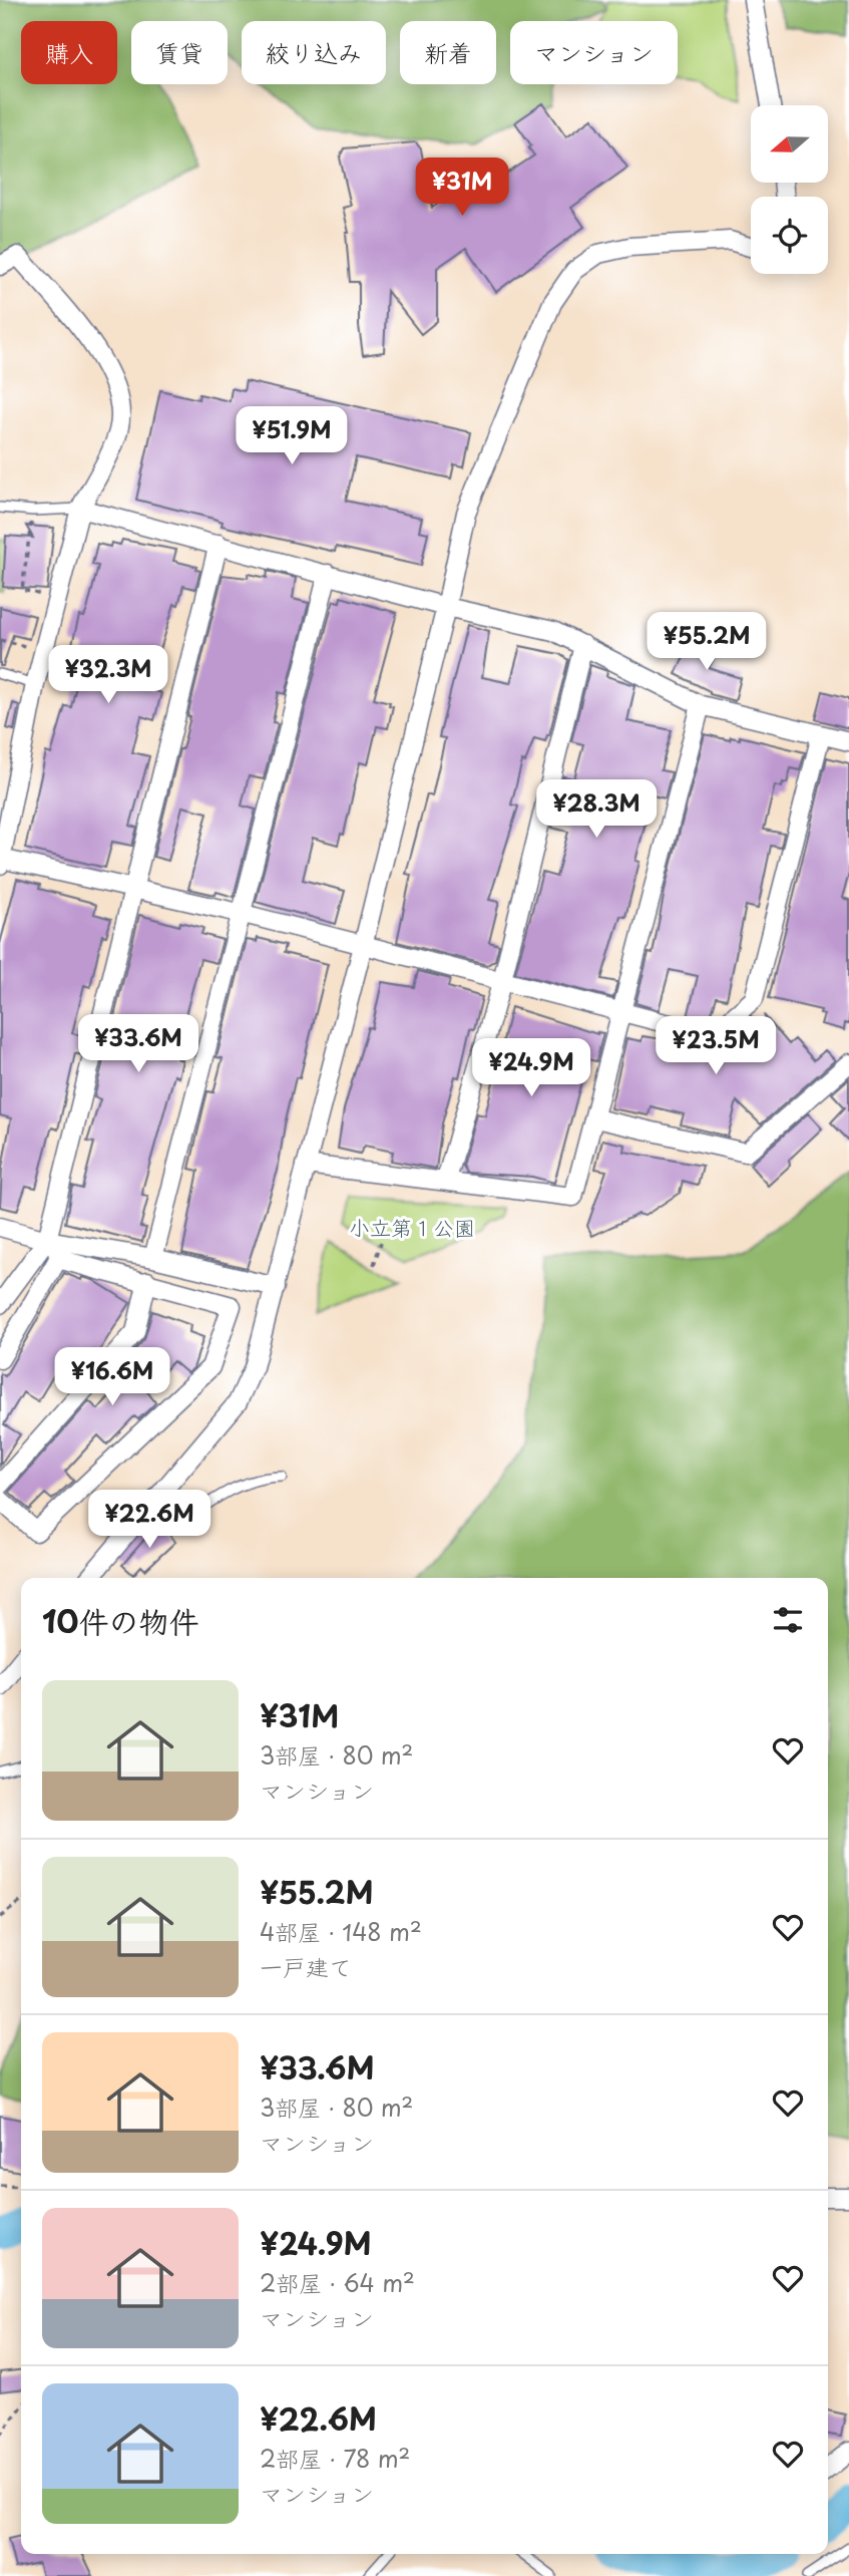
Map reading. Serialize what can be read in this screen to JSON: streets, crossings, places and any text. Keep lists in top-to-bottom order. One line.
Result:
{"parks":["小立第１公園"],"north":"left","page":{"chip":["購入","賃貸","絞り込み","新着","マンション"],"price":["¥31M","¥51.9M","¥55.2M","¥32.3M","¥28.3M","¥33.6M","¥23.5M","¥24.9M","¥16.6M","¥22.6M"],"heading":"10件の物件","list":[{"name":"¥31M","note":"3部屋 · 80 m² · マンション"},{"name":"¥55.2M","note":"4部屋 · 148 m² · 一戸建て"},{"name":"¥33.6M","note":"3部屋 · 80 m² · マンション"},{"name":"¥24.9M","note":"2部屋 · 64 m² · マンション"},{"name":"¥22.6M","note":"2部屋 · 78 m² · マンション"}]}}
